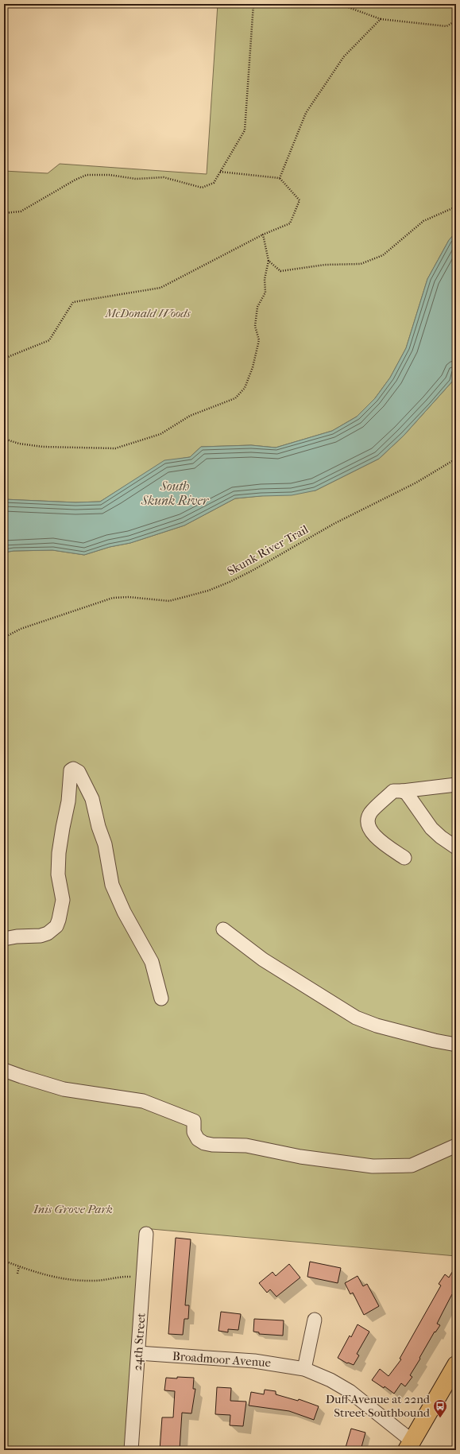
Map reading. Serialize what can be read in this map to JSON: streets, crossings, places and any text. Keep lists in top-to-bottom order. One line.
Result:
{"streets":{"street":["24th Street","Broadmoor Avenue"],"path":["Skunk River Trail"]},"crossings":[["24th Street","Broadmoor Avenue"]],"water":["South Skunk River"],"parks":["McDonald Woods","Inis Grove Park"],"places":{"bus stop":["Duff Avenue at 22nd Street Southbound"]}}
